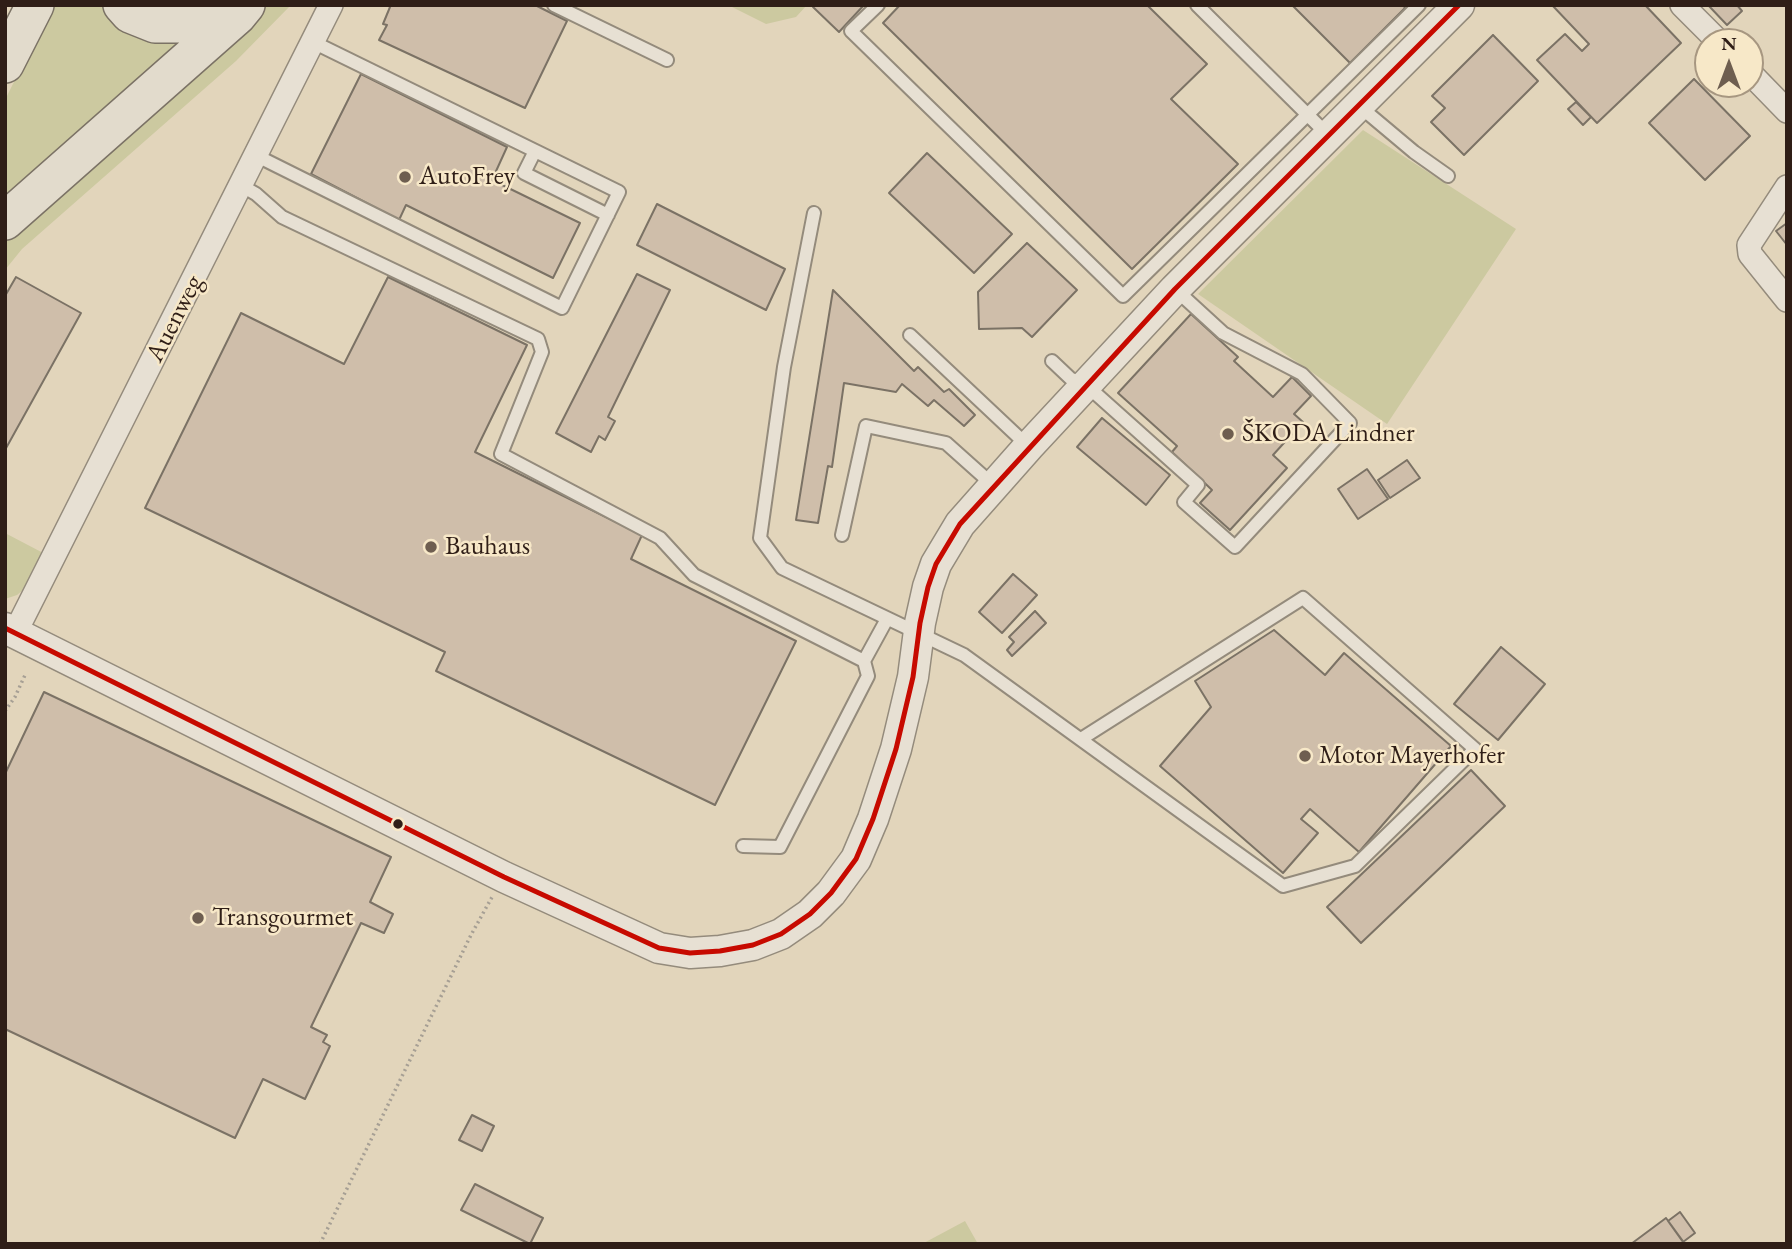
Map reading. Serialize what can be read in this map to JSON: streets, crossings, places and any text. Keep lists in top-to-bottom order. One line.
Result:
{"streets":{"street":["Auenweg"]},"places":["AutoFrey","ŠKODA Lindner","Bauhaus","Motor Mayerhofer","Transgourmet"],"north":"top"}
